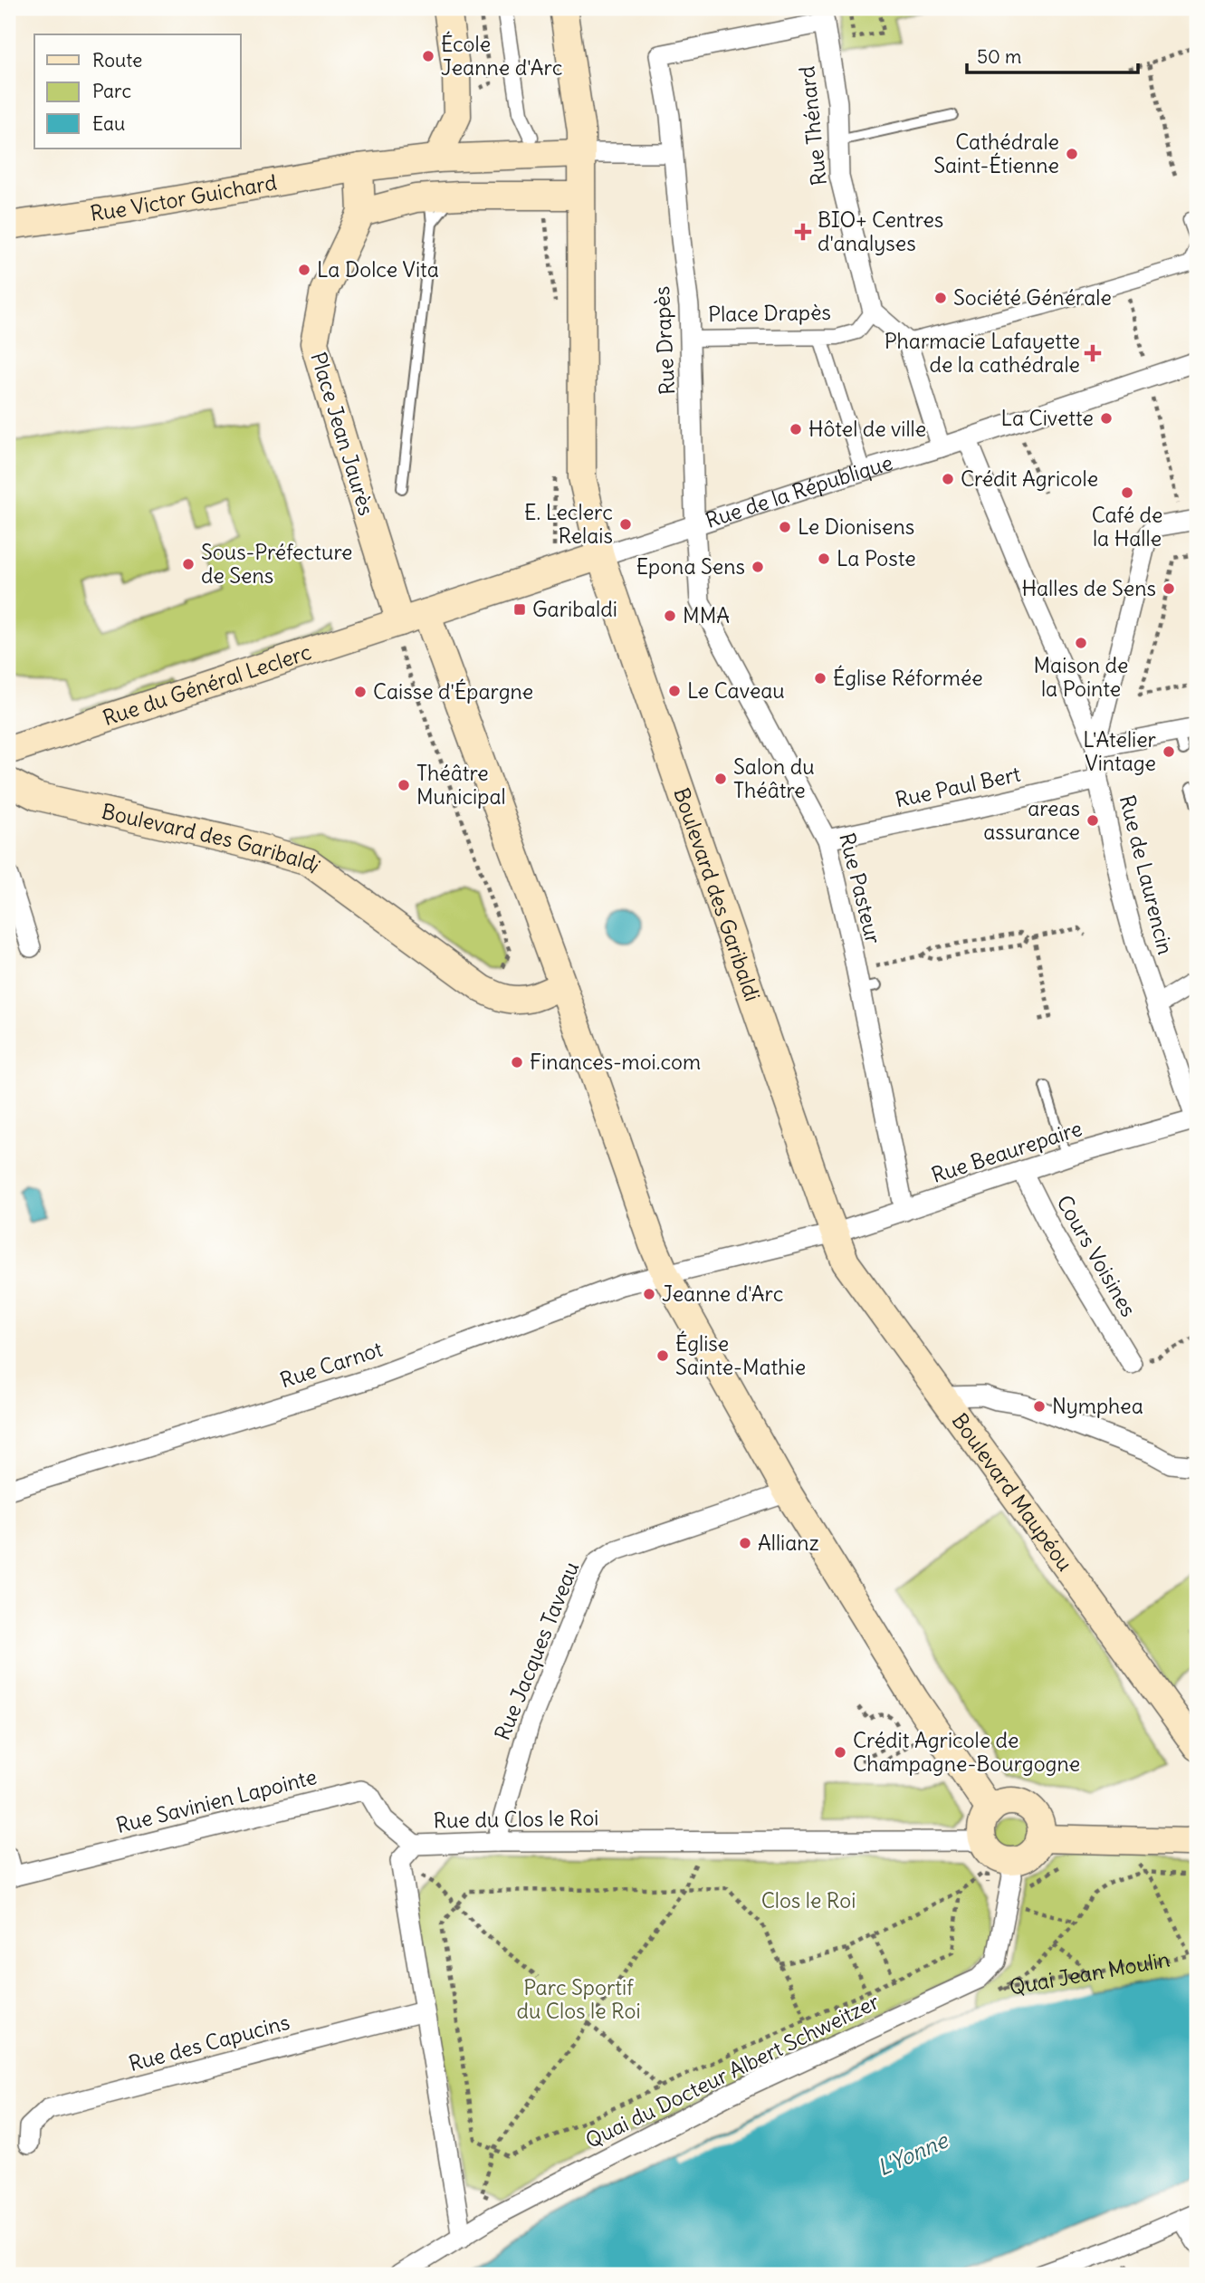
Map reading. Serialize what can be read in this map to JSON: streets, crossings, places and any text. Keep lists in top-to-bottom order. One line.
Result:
{"streets":{"main road":["Rue Victor Guichard","Place Jean Jaurès","Rue de la République","Rue du Général Leclerc","Boulevard des Garibaldi","Boulevard Maupéou"],"street":["Rue Thénard","Place Drapès","Rue Drapès","Rue Paul Bert","Rue de Laurencin","Rue Pasteur","Rue Beaurepaire","Cours Voisines","Rue Carnot","Rue Jacques Taveau","Rue Savinien Lapointe","Rue du Clos le Roi","Rue des Capucins","Quai du Docteur Albert Schweitzer"],"path":["Quai Jean Moulin"]},"crossings":[["Rue Thénard","Place Drapès"],["Rue Thénard","Rue Drapès"],["Place Drapès","Rue Drapès"],["Rue Drapès","Rue de la République"],["Rue Drapès","Rue Pasteur"],["Place Jean Jaurès","Rue de la République"],["Place Jean Jaurès","Rue du Général Leclerc"],["Rue de la République","Rue du Général Leclerc"],["Rue de la République","Boulevard des Garibaldi"],["Rue de la République","Rue Pasteur"],["Rue Paul Bert","Rue de Laurencin"],["Rue Paul Bert","Rue Pasteur"],["Boulevard des Garibaldi","Rue Beaurepaire"],["Boulevard des Garibaldi","Rue Carnot"],["Boulevard des Garibaldi","Boulevard Maupéou"],["Rue de Laurencin","Rue Beaurepaire"],["Rue Pasteur","Rue Beaurepaire"],["Rue Beaurepaire","Cours Voisines"],["Rue Beaurepaire","Rue Carnot"],["Rue Beaurepaire","Boulevard Maupéou"],["Rue Carnot","Boulevard Maupéou"],["Rue Jacques Taveau","Rue du Clos le Roi"],["Rue Savinien Lapointe","Rue du Clos le Roi"],["Rue du Clos le Roi","Quai du Docteur Albert Schweitzer"]],"water":["L'Yonne"],"parks":["Clos le Roi","Parc Sportif du Clos le Roi"],"places":{"other":["École Jeanne d'Arc","Cathédrale Saint-Étienne","La Dolce Vita","Société Générale","La Civette","Hôtel de ville","Crédit Agricole","Café de la Halle","E. Leclerc Relais","Le Dionisens","La Poste","Sous-Préfecture de Sens","Epona Sens","Halles de Sens","MMA","Maison de la Pointe","Église Réformée","Le Caveau","Caisse d'Épargne","L'Atelier Vintage","Salon du Théâtre","Théâtre Municipal","areas assurance","Finances-moi.com","Jeanne d'Arc","Église Sainte-Mathie","Nymphea","Allianz","Crédit Agricole de Champagne-Bourgogne"],"health":["BIO+ Centres d'analyses","Pharmacie Lafayette de la cathédrale"],"transit":["Garibaldi"]},"legend":["Route","Parc","Eau"],"scale_bar":"50 m"}
